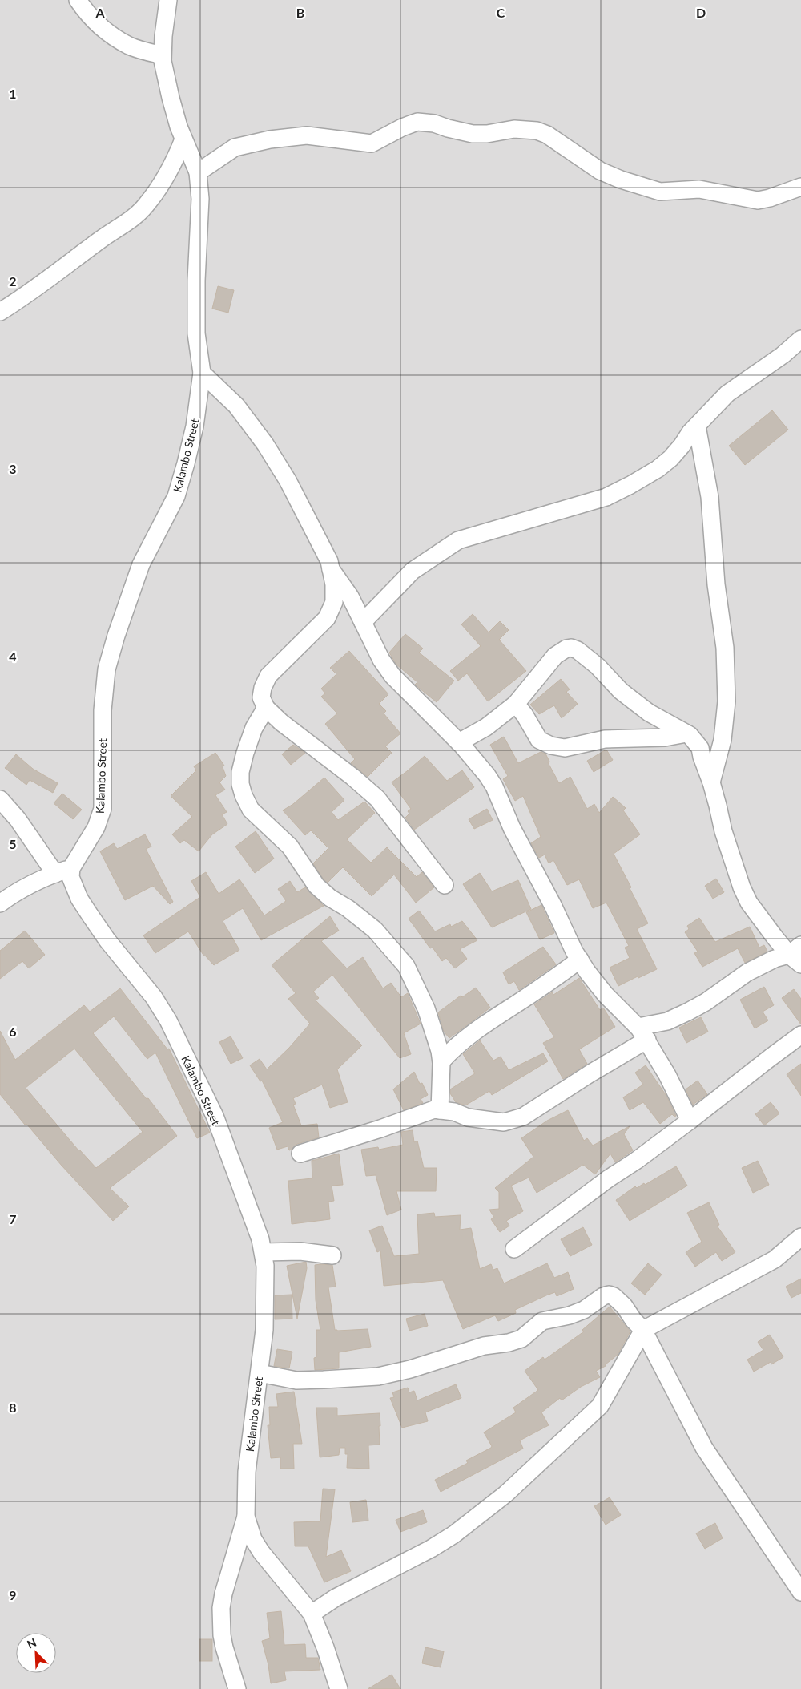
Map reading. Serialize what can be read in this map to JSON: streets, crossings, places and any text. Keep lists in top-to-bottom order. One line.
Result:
{"streets":{"street":["Kalambo Street"]},"north":"top left","grid":{"columns":["A","B","C","D"],"rows":["1","2","3","4","5","6","7","8","9"]}}
